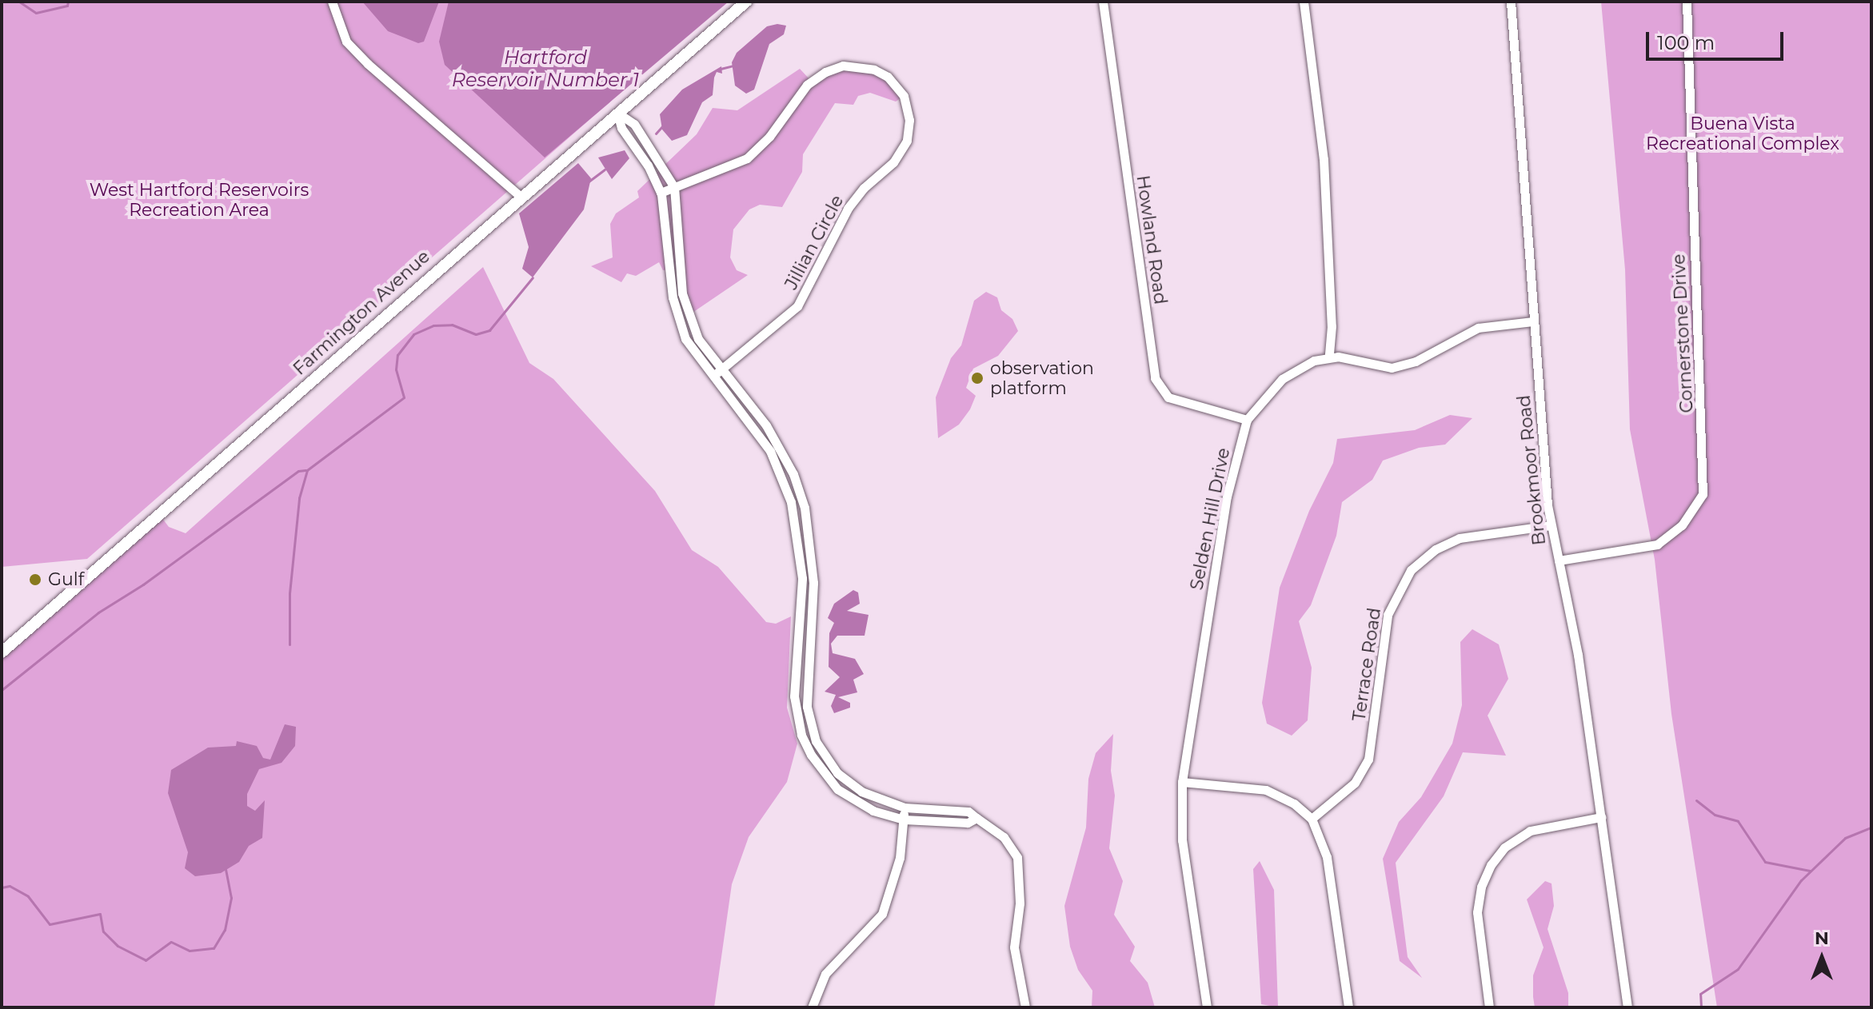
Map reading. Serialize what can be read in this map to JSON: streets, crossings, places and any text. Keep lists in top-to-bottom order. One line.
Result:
{"streets":{"main road":["Farmington Avenue"],"street":["Howland Road","Jillian Circle","Cornerstone Drive","Brookmoor Road","Selden Hill Drive","Terrace Road"]},"crossings":[["Howland Road","Selden Hill Drive"],["Cornerstone Drive","Brookmoor Road"],["Brookmoor Road","Terrace Road"]],"water":["Hartford Reservoir Number 1"],"parks":["Buena Vista Recreational Complex","West Hartford Reservoirs Recreation Area"],"places":["observation platform","Gulf"],"scale_bar":"100 m","north":"top"}
